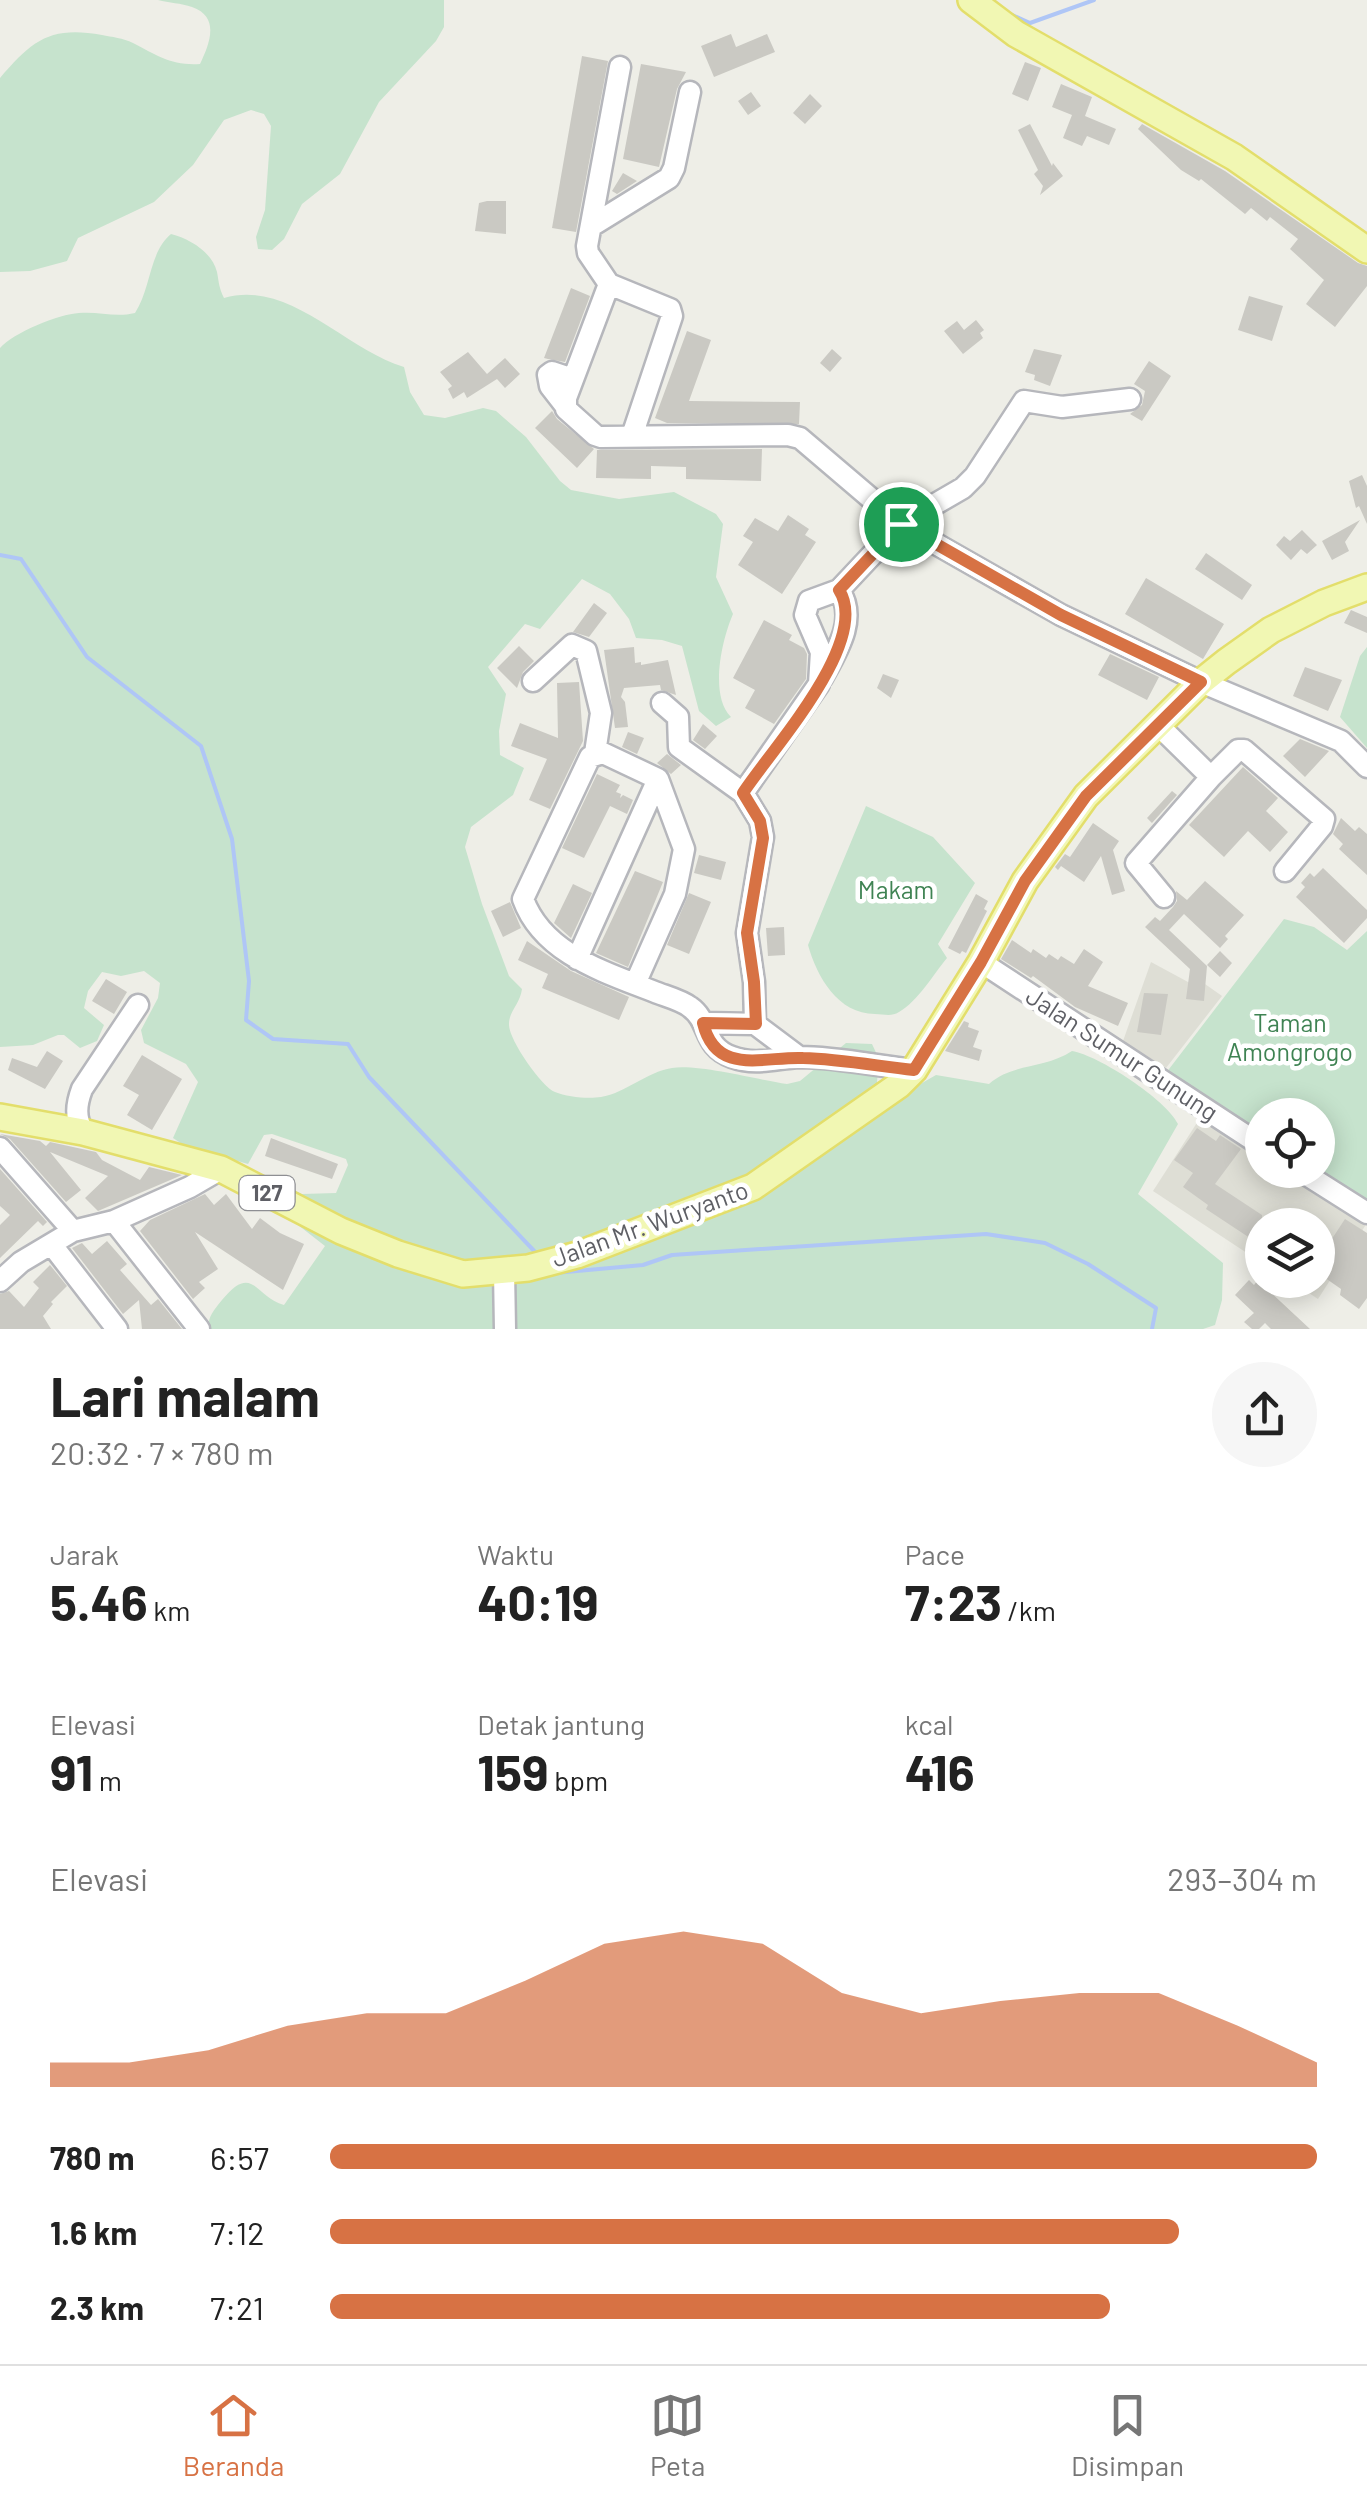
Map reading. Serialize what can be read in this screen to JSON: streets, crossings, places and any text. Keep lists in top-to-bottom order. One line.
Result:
{"streets":{"main road":["127","Jalan Mr. Wuryanto"],"street":["Jalan Sumur Gunung"]},"crossings":[["Jalan Sumur Gunung","Jalan Mr. Wuryanto"]],"parks":["Makam","Taman Amongrogo"],"page":{"heading":["Lari malam","20:32 · 7 × 780 m"],"stats":[["Jarak","5.46 km"],["Waktu","40:19"],["Pace","7:23 /km"],["Elevasi","91 m"],["Detak jantung","159 bpm"],["kcal","416"]],"chart":["Elevasi","293–304 m"],"list":[{"name":"780 m","note":"6:57"},{"name":"1.6 km","note":"7:12"},{"name":"2.3 km","note":"7:21"}],"tabs":["Beranda","Peta","Disimpan"]}}
